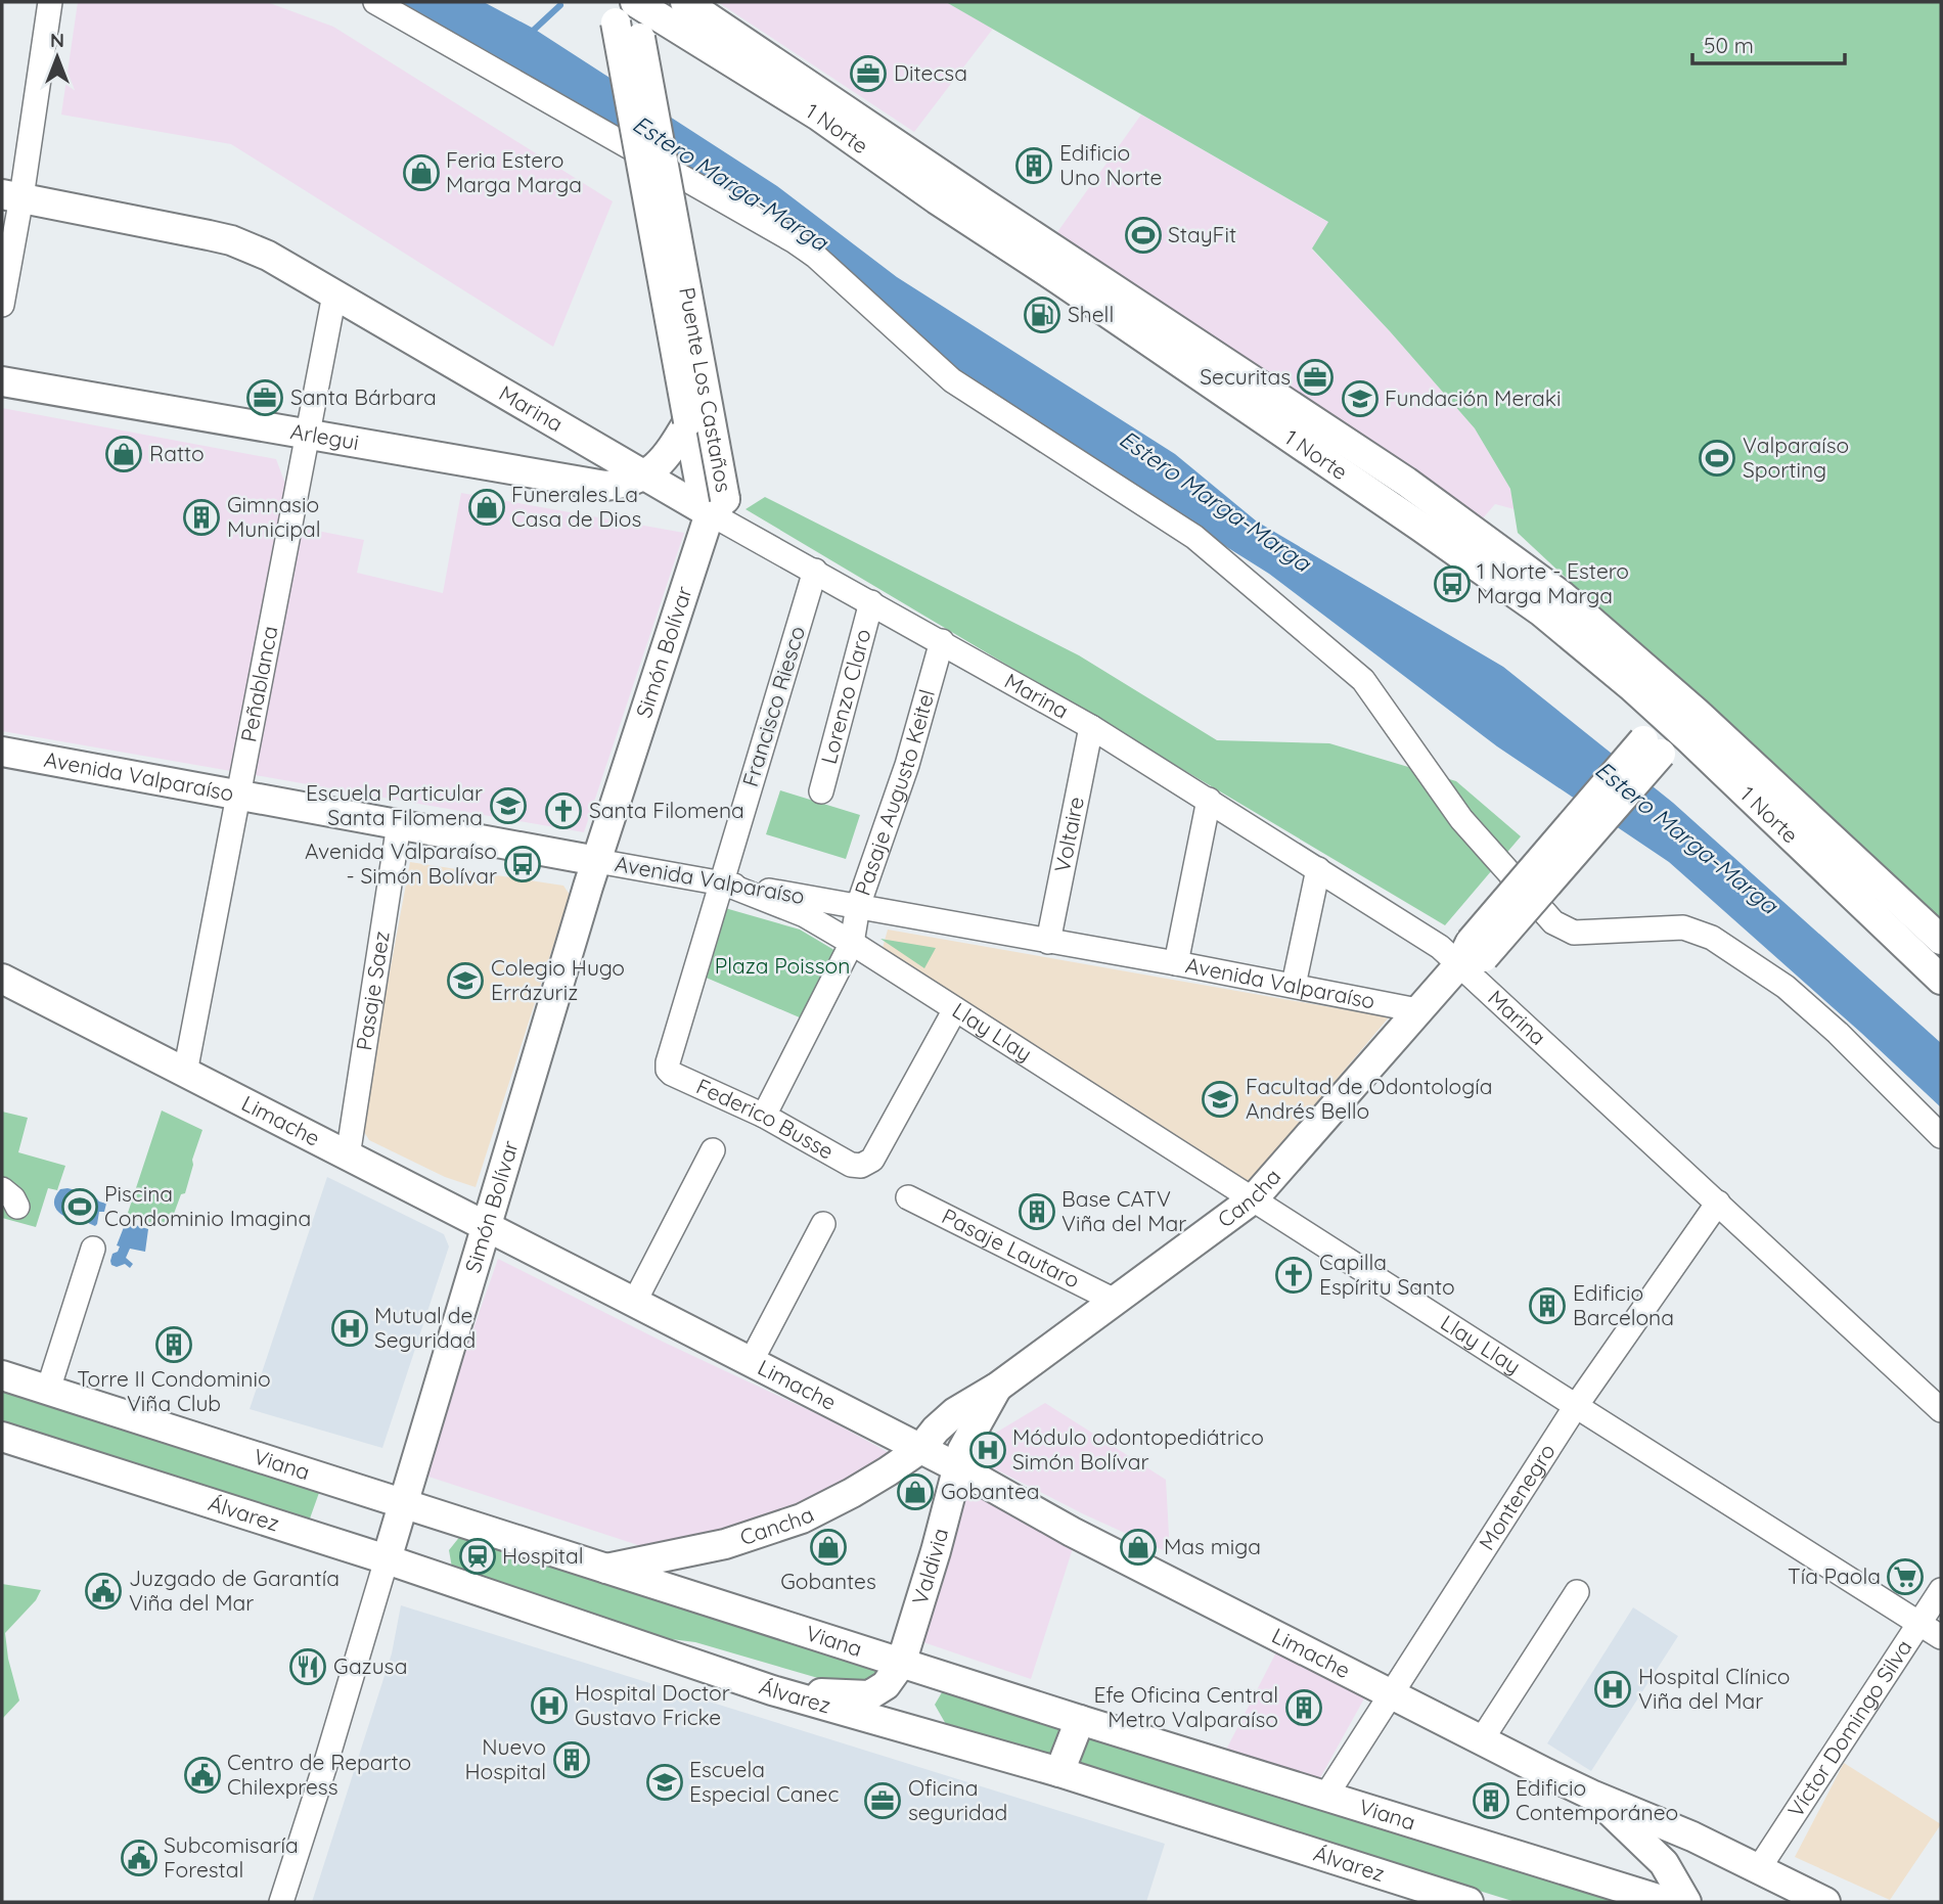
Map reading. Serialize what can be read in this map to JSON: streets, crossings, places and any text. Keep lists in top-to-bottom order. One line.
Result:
{"streets":{"main road":["1 Norte","Puente Los Castaños","Marina","Arlegui","Simón Bolívar","Avenida Valparaíso","Limache","Cancha","Viana","Álvarez","Valdivia"],"street":["Peñablanca","Lorenzo Claro","Francisco Riesco","Pasaje Augusto Keitel","Voltaire","Pasaje Saez","Llay Llay","Federico Busse","Pasaje Lautaro","Montenegro","Víctor Domingo Silva"]},"crossings":[["1 Norte","Puente Los Castaños"],["Puente Los Castaños","Marina"],["Puente Los Castaños","Simón Bolívar"],["Marina","Arlegui"],["Marina","Simón Bolívar"],["Marina","Peñablanca"],["Marina","Lorenzo Claro"],["Marina","Francisco Riesco"],["Marina","Pasaje Augusto Keitel"],["Marina","Voltaire"],["Marina","Cancha"],["Marina","Montenegro"],["Arlegui","Peñablanca"],["Simón Bolívar","Avenida Valparaíso"],["Simón Bolívar","Limache"],["Simón Bolívar","Viana"],["Simón Bolívar","Álvarez"],["Peñablanca","Avenida Valparaíso"],["Peñablanca","Limache"],["Francisco Riesco","Avenida Valparaíso"],["Francisco Riesco","Llay Llay"],["Francisco Riesco","Federico Busse"],["Avenida Valparaíso","Pasaje Augusto Keitel"],["Avenida Valparaíso","Voltaire"],["Avenida Valparaíso","Pasaje Saez"],["Avenida Valparaíso","Llay Llay"],["Avenida Valparaíso","Cancha"],["Pasaje Augusto Keitel","Llay Llay"],["Pasaje Augusto Keitel","Federico Busse"],["Pasaje Saez","Limache"],["Llay Llay","Federico Busse"],["Llay Llay","Cancha"],["Llay Llay","Montenegro"],["Llay Llay","Víctor Domingo Silva"],["Limache","Cancha"],["Limache","Montenegro"],["Limache","Valdivia"],["Limache","Víctor Domingo Silva"],["Cancha","Pasaje Lautaro"],["Cancha","Viana"],["Cancha","Valdivia"],["Viana","Montenegro"],["Viana","Valdivia"]],"water":["Estero Marga-Marga"],"parks":["Plaza Poisson"],"places":{"office":["Ditecsa","Securitas","Santa Bárbara","Oficina seguridad"],"building":["Edificio Uno Norte","Gimnasio Municipal","Base CATV Viña del Mar","Edificio Barcelona","Torre II Condominio Viña Club","Efe Oficina Central Metro Valparaíso","Nuevo Hospital","Edificio Contemporáneo"],"shop":["Feria Estero Marga Marga","Ratto","Funerales La Casa de Dios","Gobantea","Gobantes","Mas miga"],"sports":["StayFit","Valparaíso Sporting","Piscina Condominio Imagina"],"fuel station":["Shell"],"school or university":["Fundación Meraki","Escuela Particular Santa Filomena","Colegio Hugo Errázuriz","Facultad de Odontología Andrés Bello","Escuela Especial Canec"],"bus stop":["1 Norte - Estero Marga Marga","Avenida Valparaíso - Simón Bolívar"],"church":["Santa Filomena","Capilla Espíritu Santo"],"hospital":["Mutual de Seguridad","Módulo odontopediátrico Simón Bolívar","Hospital Clínico Viña del Mar","Hospital Doctor Gustavo Fricke"],"station":["Hospital"],"supermarket":["Tía Paola"],"public building":["Juzgado de Garantía Viña del Mar","Centro de Reparto Chilexpress","Subcomisaría Forestal"],"restaurant":["Gazusa"]},"scale_bar":"50 m","north":"top"}
